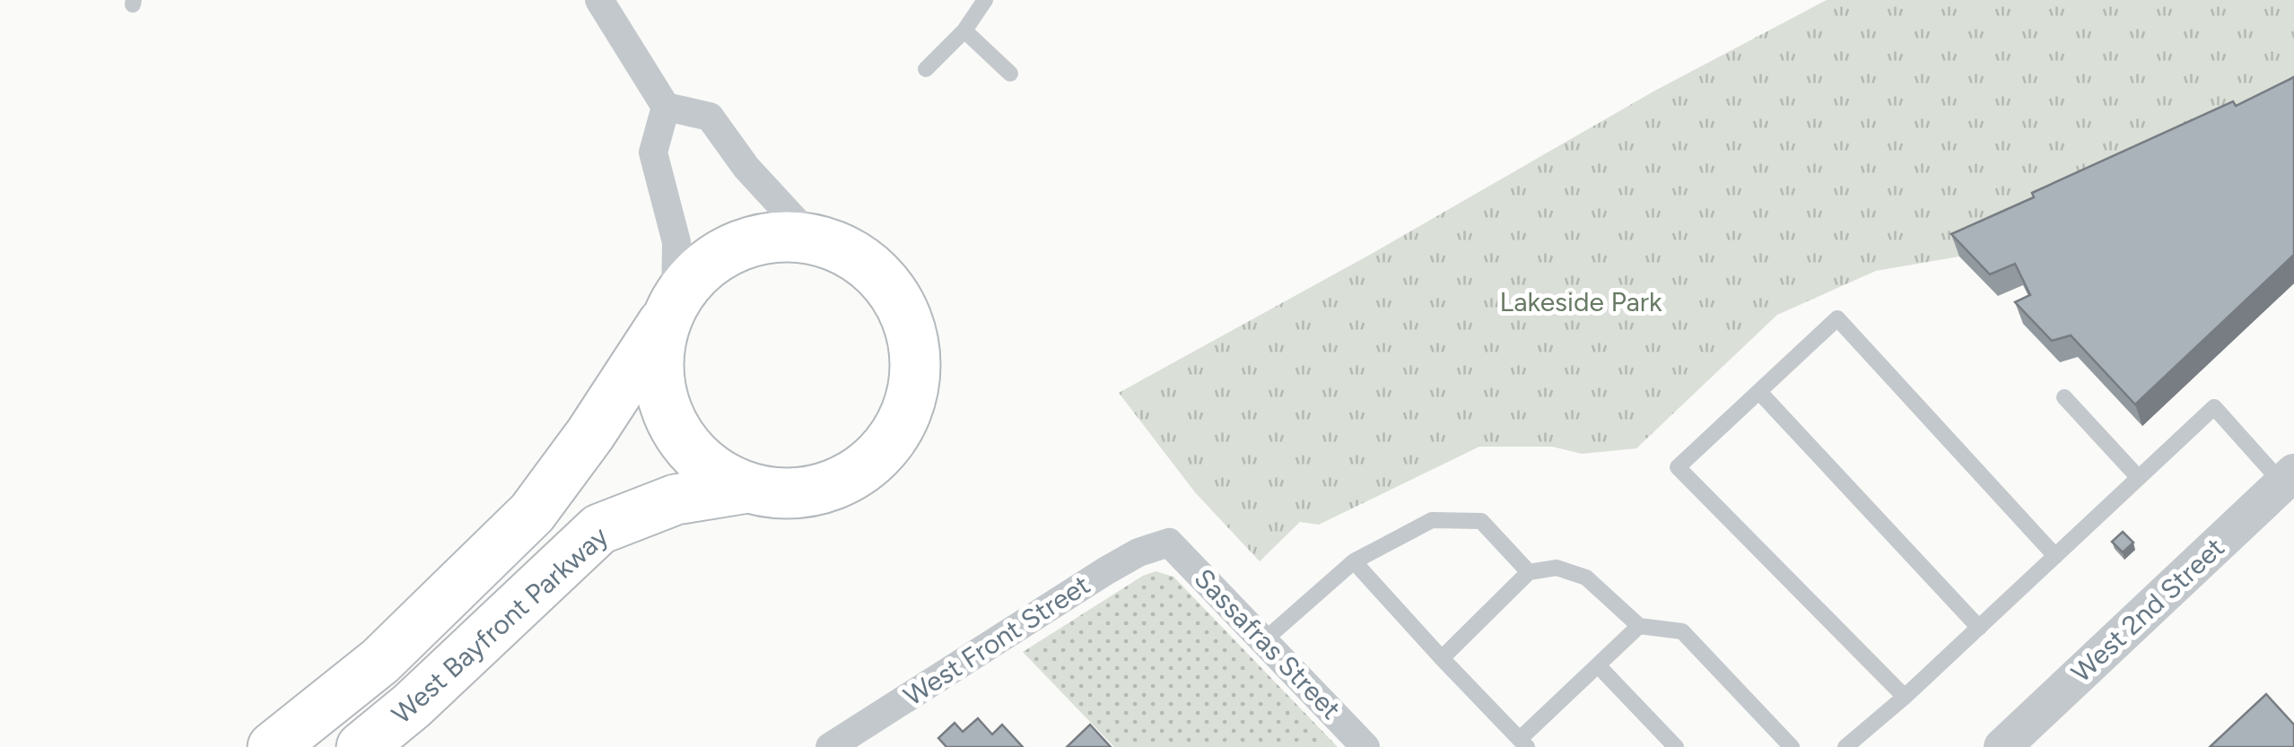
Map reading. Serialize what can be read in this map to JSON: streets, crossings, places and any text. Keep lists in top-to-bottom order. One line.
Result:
{"streets":{"highway":["West Bayfront Parkway"],"street":["West 2nd Street","West Front Street","Sassafras Street"]},"crossings":[["West Front Street","Sassafras Street"]],"parks":["Lakeside Park"]}
